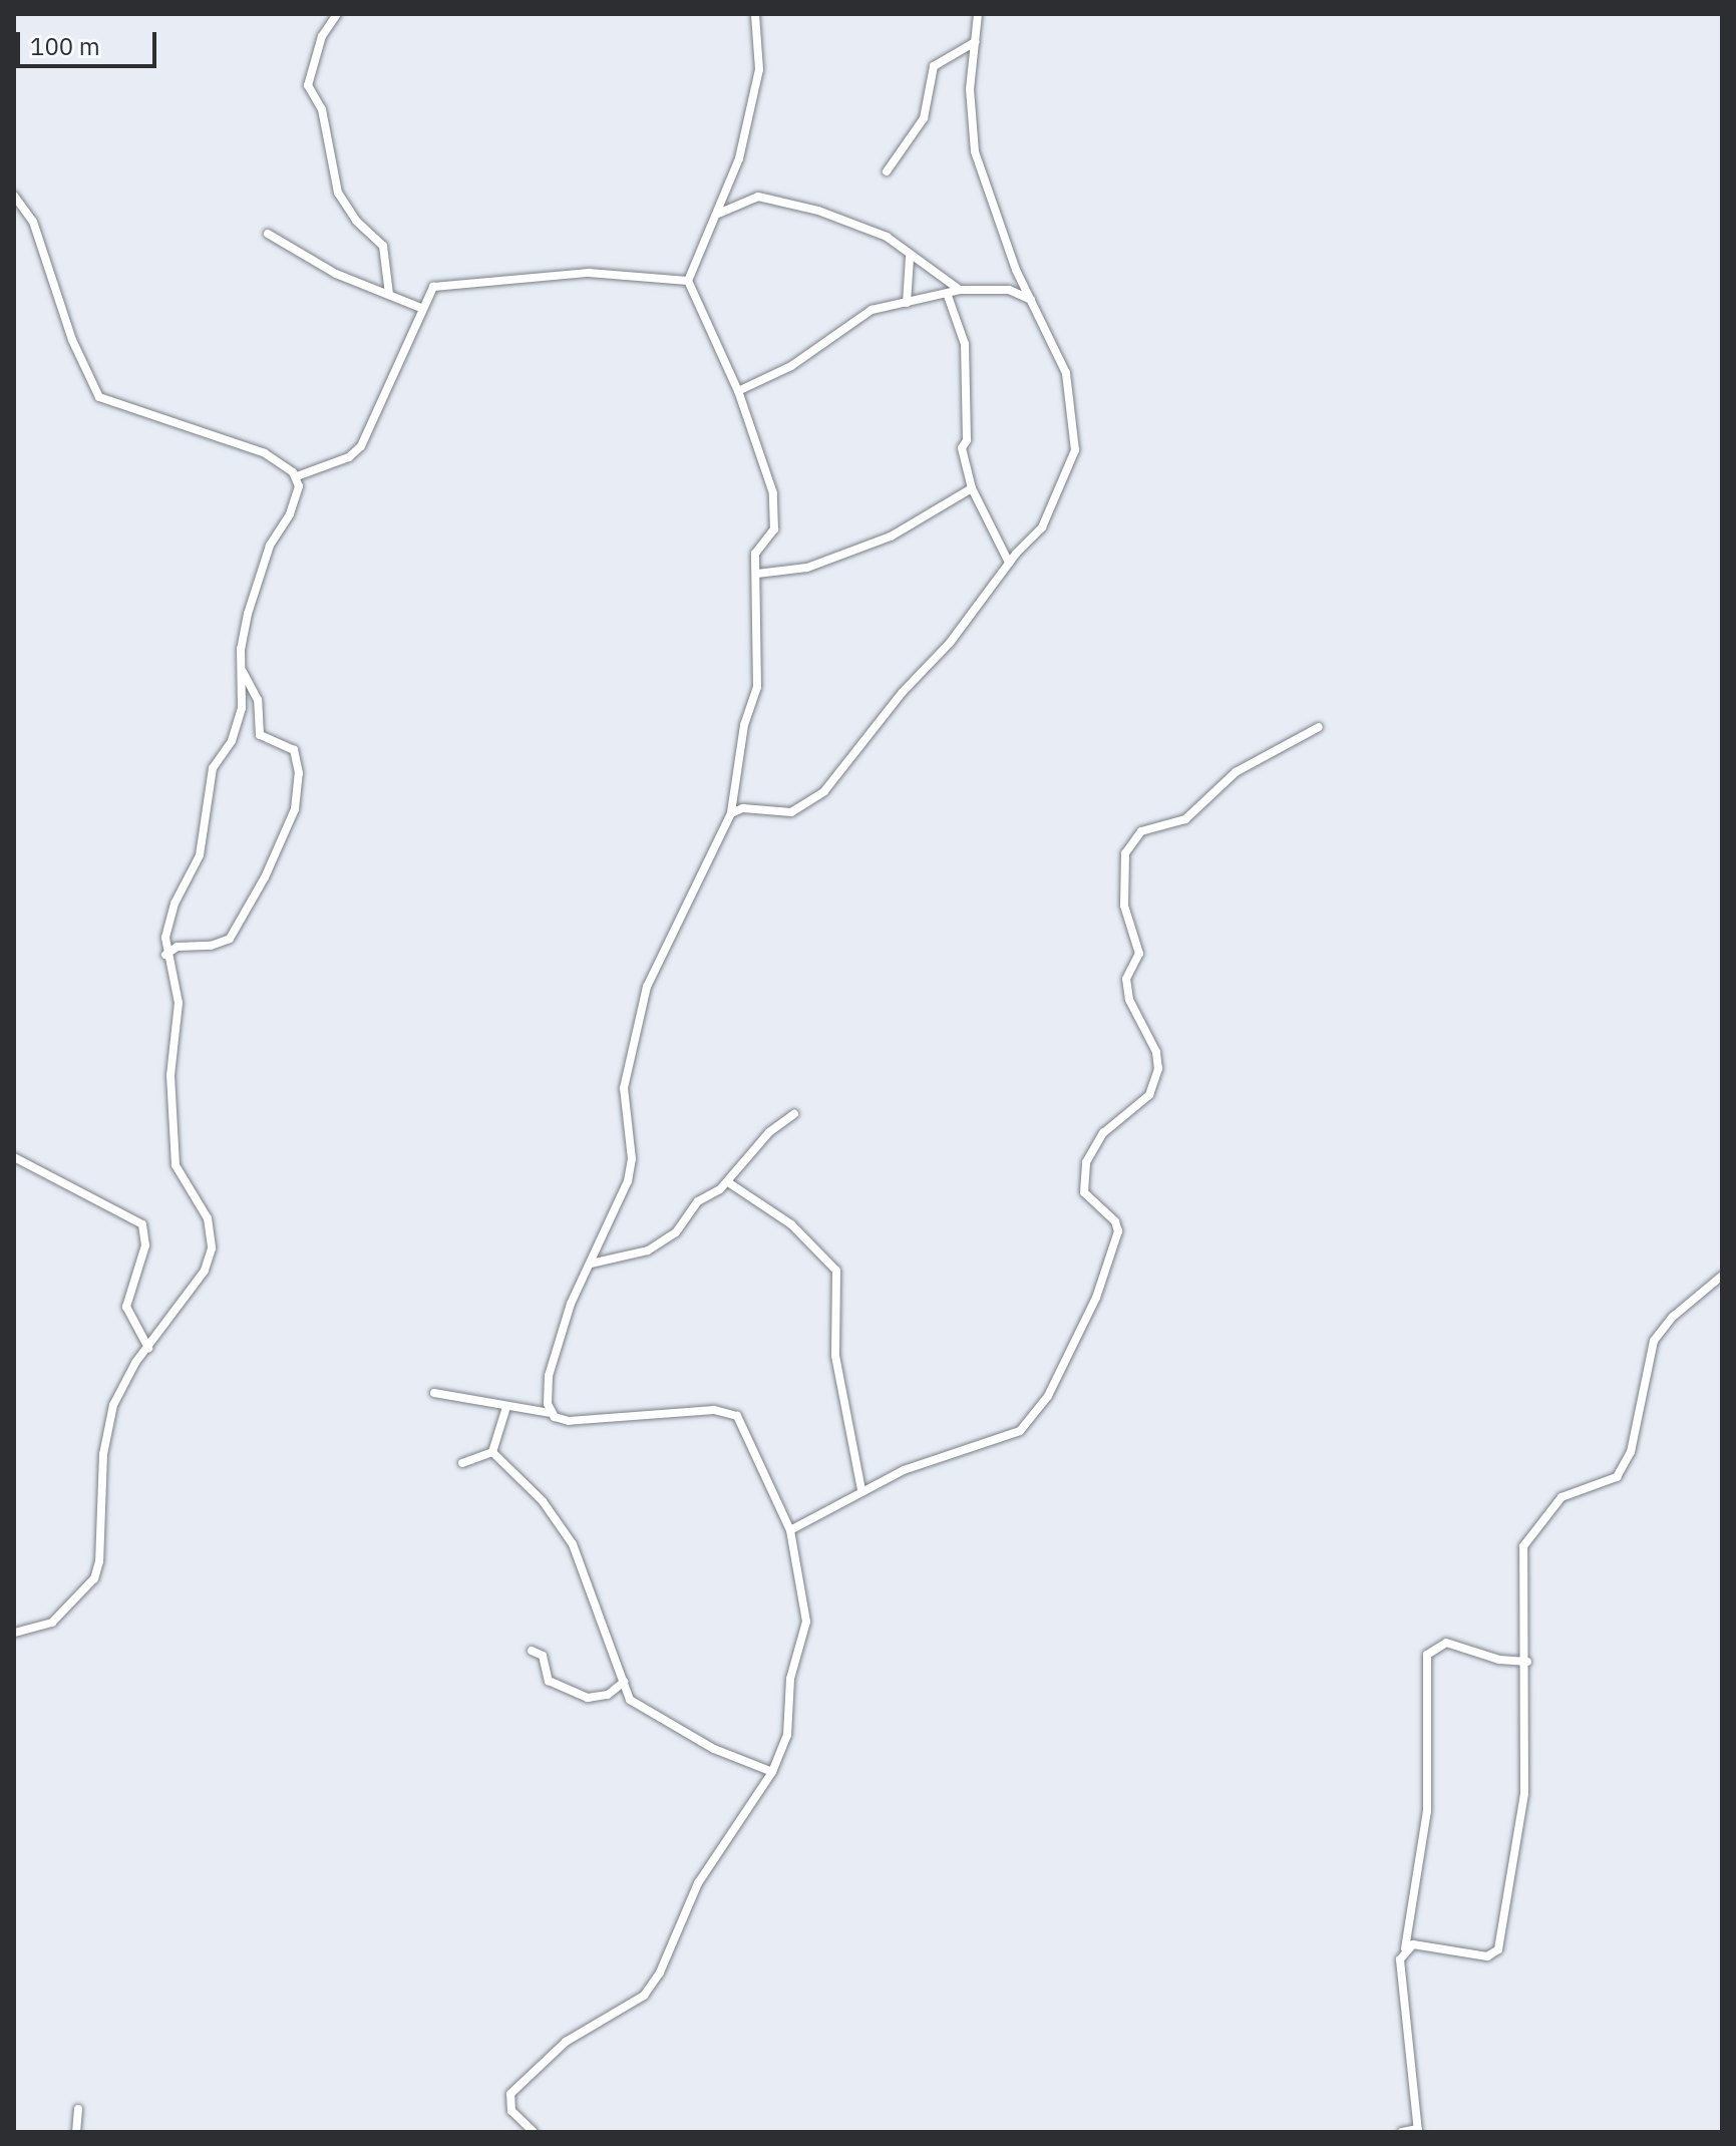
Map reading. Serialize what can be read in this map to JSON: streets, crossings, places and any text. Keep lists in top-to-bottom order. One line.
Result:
{"scale_bar":"100 m"}
